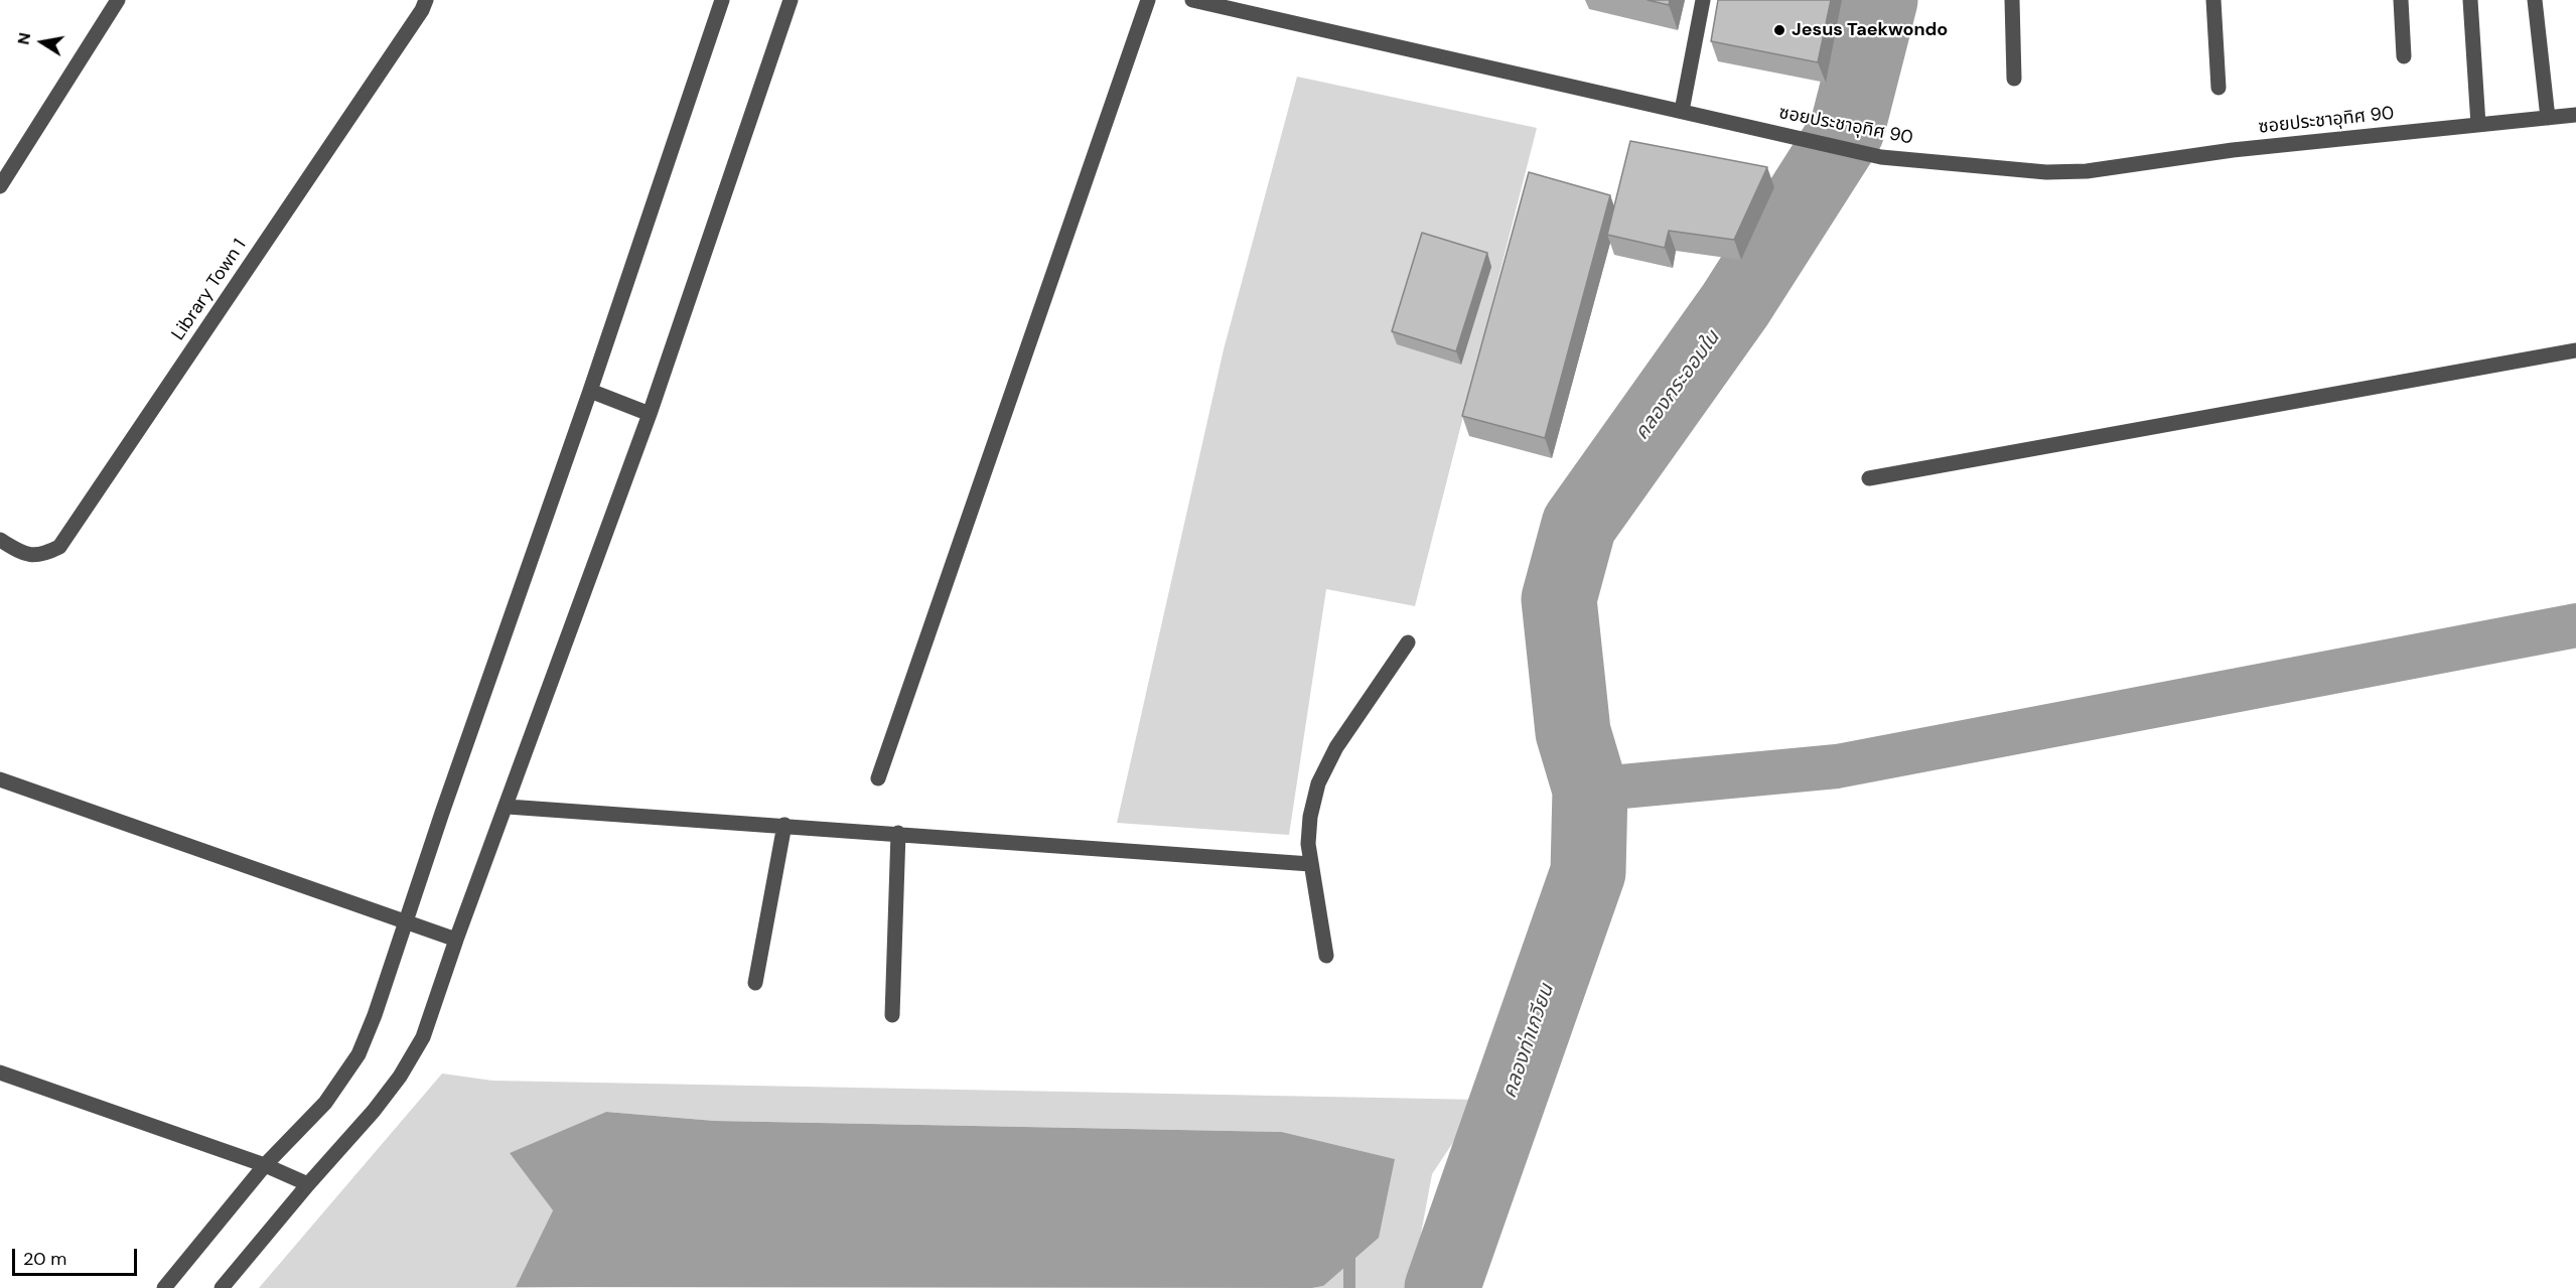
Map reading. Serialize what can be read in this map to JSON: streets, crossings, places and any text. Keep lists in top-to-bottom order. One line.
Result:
{"streets":{"street":["ซอยประชาอุทิศ 90","Library Town 1"]},"water":["คลองกระออมใน","คลองท่าเกวียน"],"places":["Jesus Taekwondo"],"scale_bar":"20 m","north":"left"}
